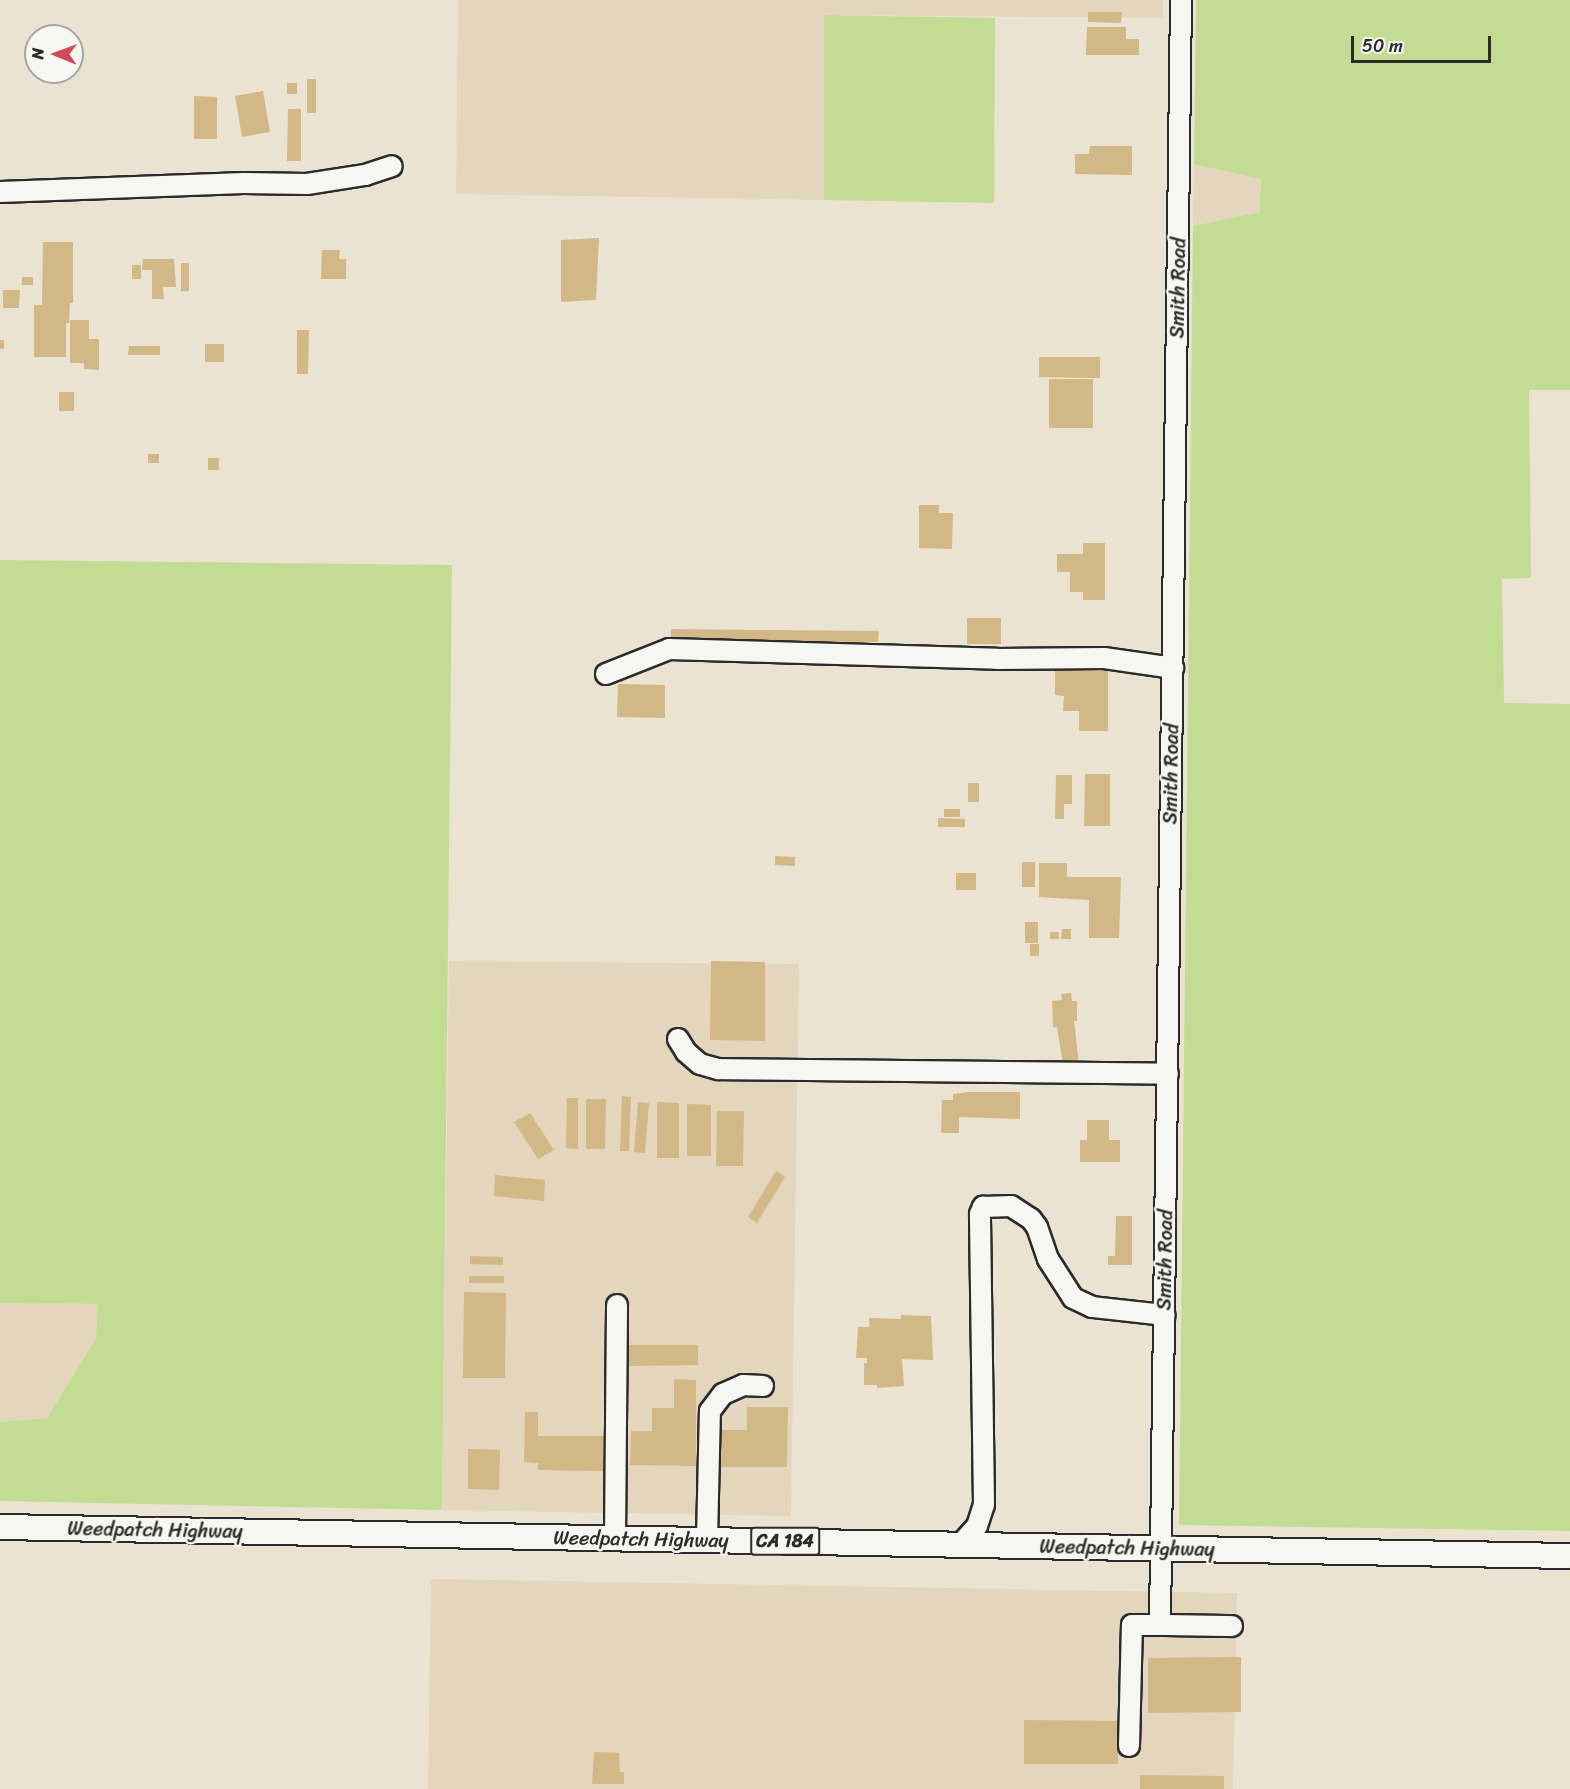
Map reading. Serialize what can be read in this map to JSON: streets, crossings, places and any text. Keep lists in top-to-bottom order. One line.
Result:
{"streets":{"main road":["Weedpatch Highway","CA 184"],"street":["Smith Road"]},"crossings":[["Smith Road","Weedpatch Highway"]],"scale_bar":"50 m","north":"left"}
